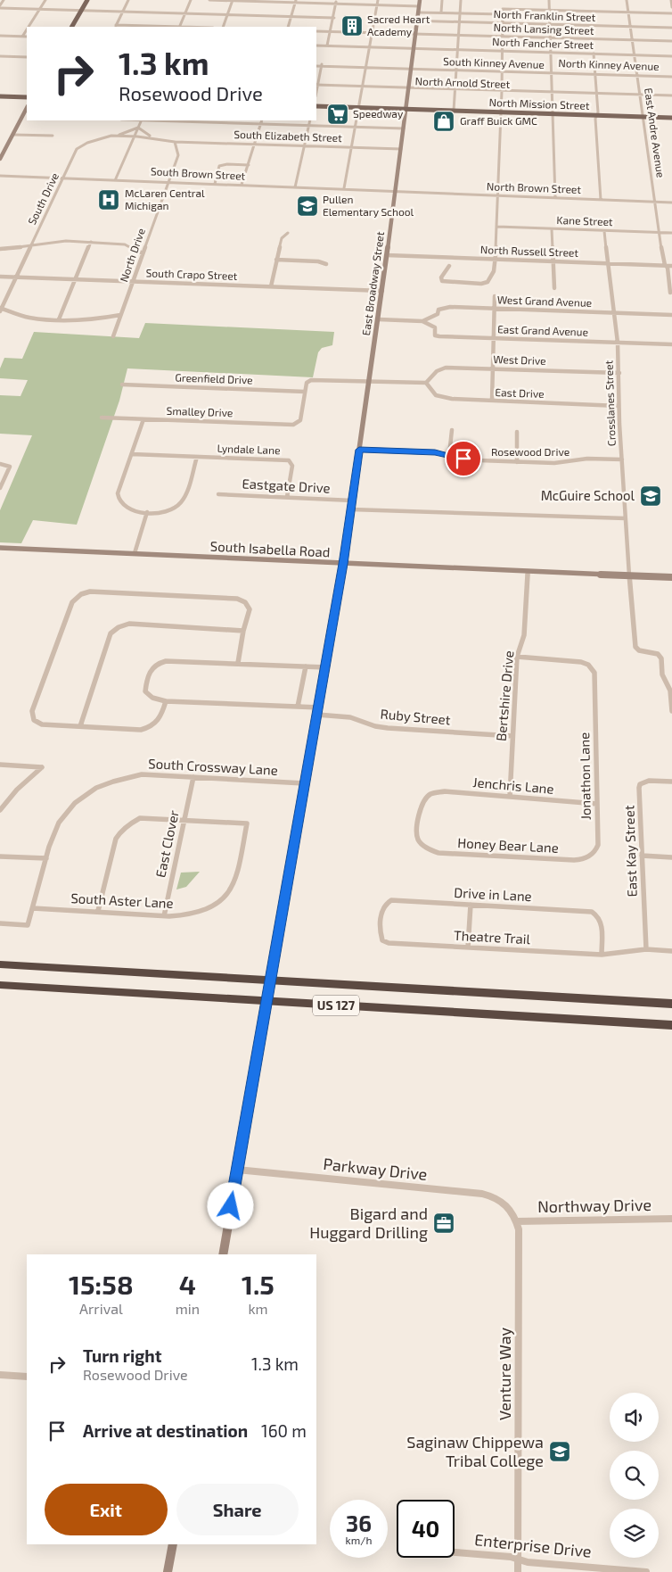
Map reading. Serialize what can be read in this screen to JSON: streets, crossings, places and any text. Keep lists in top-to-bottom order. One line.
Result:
{"streets":{"highway":["US 127"],"main road":["North Mission Street"],"street":["North Franklin Street","North Lansing Street","North Fancher Street","South Kinney Avenue","North Arnold Street","East Andre Avenue","South Elizabeth Street","South Brown Street","North Brown Street","South Drive","Kane Street","North Russell Street","North Drive","South Crapo Street","East Broadway Street","West Grand Avenue","East Grand Avenue","West Drive","Greenfield Drive","East Drive","Crosslanes Street","Smalley Drive","Lyndale Lane","Rosewood Drive","Eastgate Drive","South Isabella Road","Bertshire Drive","Ruby Street","South Crossway Lane","Jonathon Lane","Jenchris Lane","East Clover","Honey Bear Lane","East Kay Street","Drive in Lane","South Aster Lane","Theatre Trail","Parkway Drive","Northway Drive","Venture Way","Enterprise Drive"]},"crossings":[["North Franklin Street","East Andre Avenue"],["North Franklin Street","East Broadway Street"],["North Lansing Street","East Andre Avenue"],["North Lansing Street","East Broadway Street"],["North Fancher Street","East Andre Avenue"],["North Fancher Street","East Broadway Street"],["South Kinney Avenue","East Andre Avenue"],["South Kinney Avenue","East Broadway Street"],["North Arnold Street","East Andre Avenue"],["North Arnold Street","East Broadway Street"],["North Mission Street","East Andre Avenue"],["North Mission Street","East Broadway Street"],["East Andre Avenue","North Brown Street"],["East Andre Avenue","Kane Street"],["East Andre Avenue","North Russell Street"],["South Elizabeth Street","North Drive"],["South Elizabeth Street","East Broadway Street"],["South Brown Street","North Brown Street"],["South Brown Street","South Drive"],["South Brown Street","North Drive"],["South Brown Street","East Broadway Street"],["North Brown Street","East Broadway Street"],["South Drive","South Crapo Street"],["Kane Street","Crosslanes Street"],["North Russell Street","East Broadway Street"],["North Russell Street","Crosslanes Street"],["North Drive","South Crapo Street"],["South Crapo Street","East Broadway Street"],["East Broadway Street","Rosewood Drive"],["East Broadway Street","Eastgate Drive"],["East Broadway Street","South Isabella Road"],["East Broadway Street","Ruby Street"],["East Broadway Street","South Crossway Lane"],["East Broadway Street","Parkway Drive"],["West Grand Avenue","East Grand Avenue"],["West Grand Avenue","Crosslanes Street"],["East Grand Avenue","Crosslanes Street"],["West Drive","East Drive"],["West Drive","Crosslanes Street"],["Greenfield Drive","Smalley Drive"],["East Drive","Crosslanes Street"],["Crosslanes Street","Rosewood Drive"],["Crosslanes Street","South Isabella Road"],["Lyndale Lane","Eastgate Drive"],["South Isabella Road","Bertshire Drive"],["Bertshire Drive","Ruby Street"],["Bertshire Drive","Jonathon Lane"],["Bertshire Drive","Jenchris Lane"],["South Crossway Lane","East Clover"],["South Crossway Lane","South Aster Lane"],["Jonathon Lane","Jenchris Lane"],["Jonathon Lane","Honey Bear Lane"],["Jenchris Lane","Honey Bear Lane"],["East Clover","South Aster Lane"],["East Kay Street","Theatre Trail"],["Drive in Lane","Theatre Trail"],["Parkway Drive","Venture Way"],["Northway Drive","Venture Way"],["Venture Way","Enterprise Drive"]],"places":{"building":["Sacred Heart Academy"],"supermarket":["Speedway"],"shop":["Graff Buick GMC"],"hospital":["McLaren Central Michigan"],"school or university":["Pullen Elementary School","McGuire School","Saginaw Chippewa Tribal College"],"office":["Bigard and Huggard Drilling"]},"page":{"turn":["1.3 km","Rosewood Drive"],"eta":["15:58","Arrival","4","min","1.5","km"],"list":[{"name":"Turn right","note":"Rosewood Drive","value":"1.3 km"},{"name":"Arrive at destination","value":"160 m"}],"buttons":["Exit","Share"],"speed":"36 km/h","limit":"40"}}
